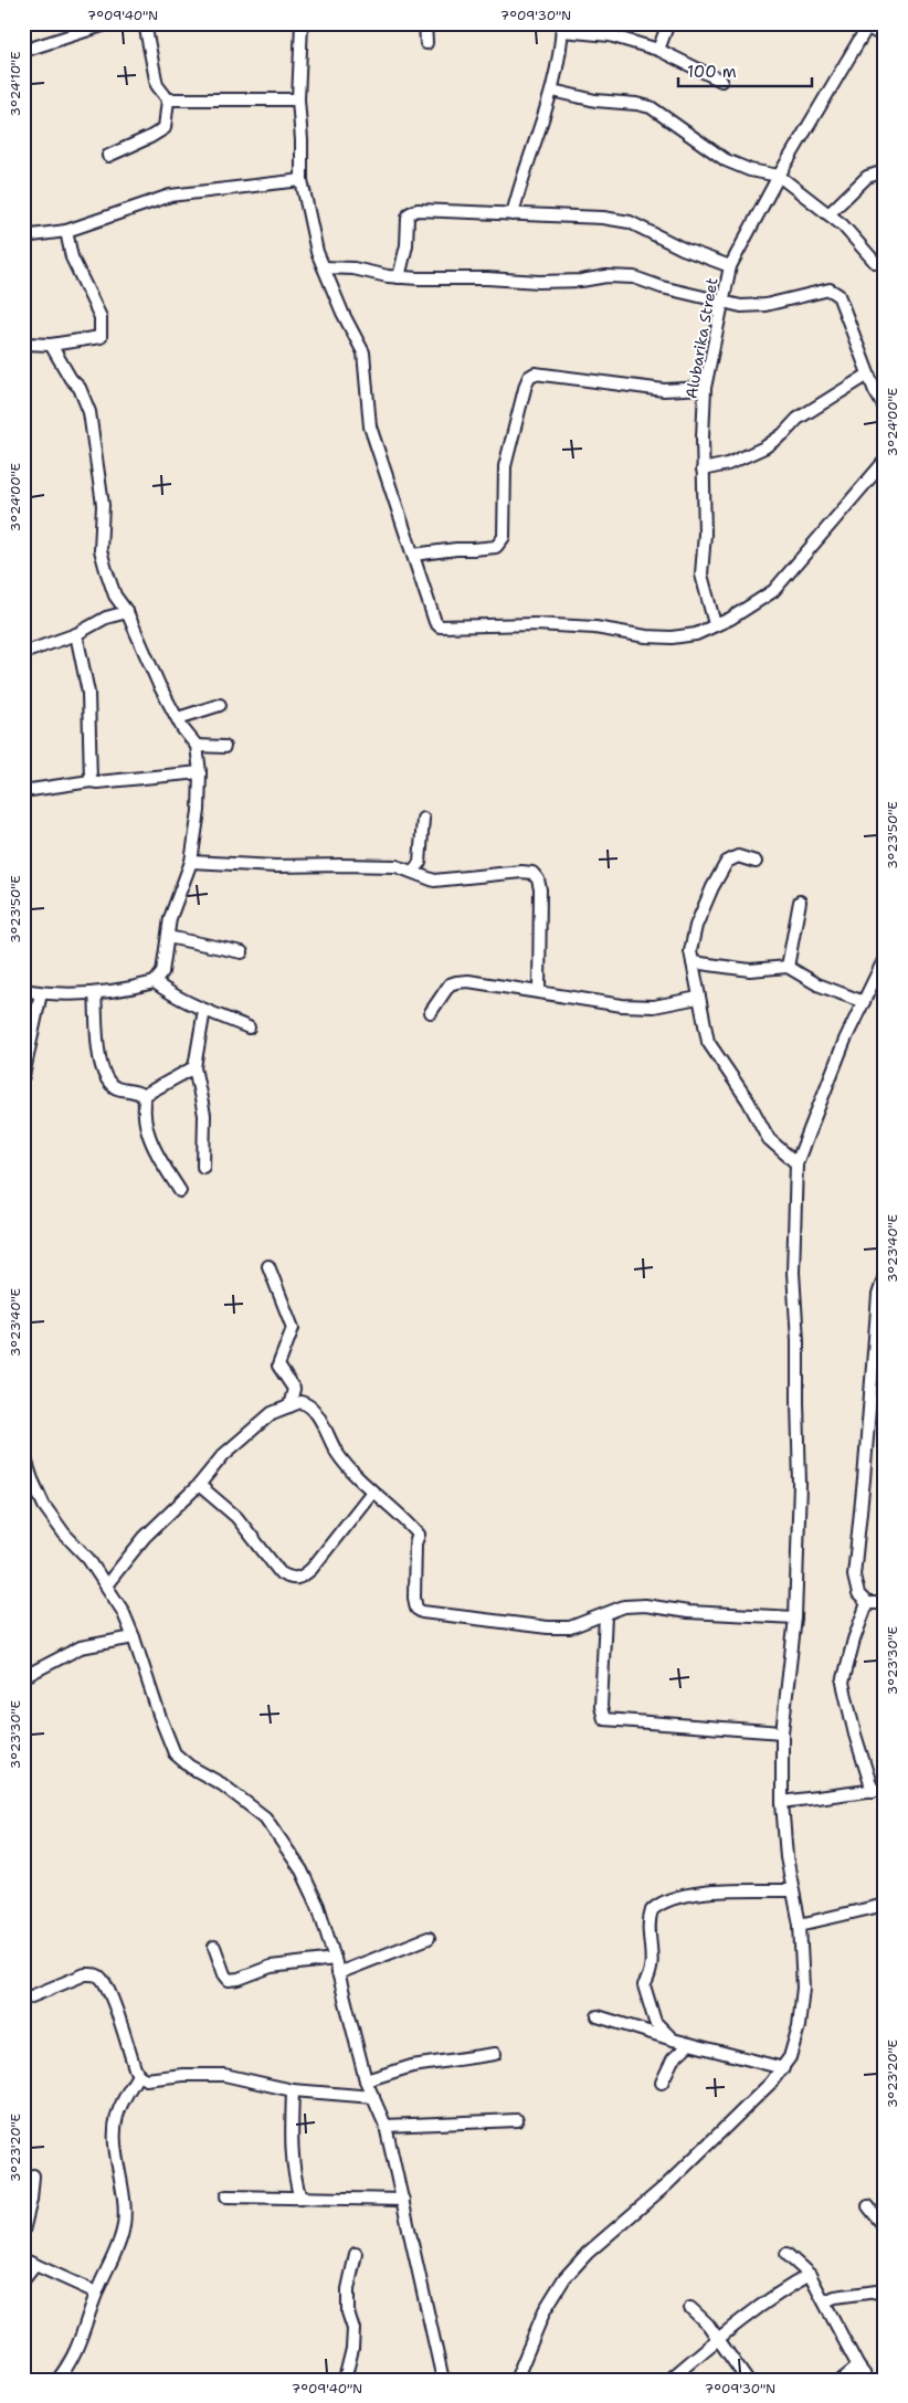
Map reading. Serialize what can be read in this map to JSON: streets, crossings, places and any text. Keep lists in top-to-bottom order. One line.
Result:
{"streets":{"street":["Alubarika Street"]},"scale_bar":"100 m","coordinates":["7°09'40\"N","7°09'30\"N","3°24'10\"E","3°24'00\"E","3°23'50\"E","3°23'40\"E","3°23'30\"E","3°23'20\"E"]}
